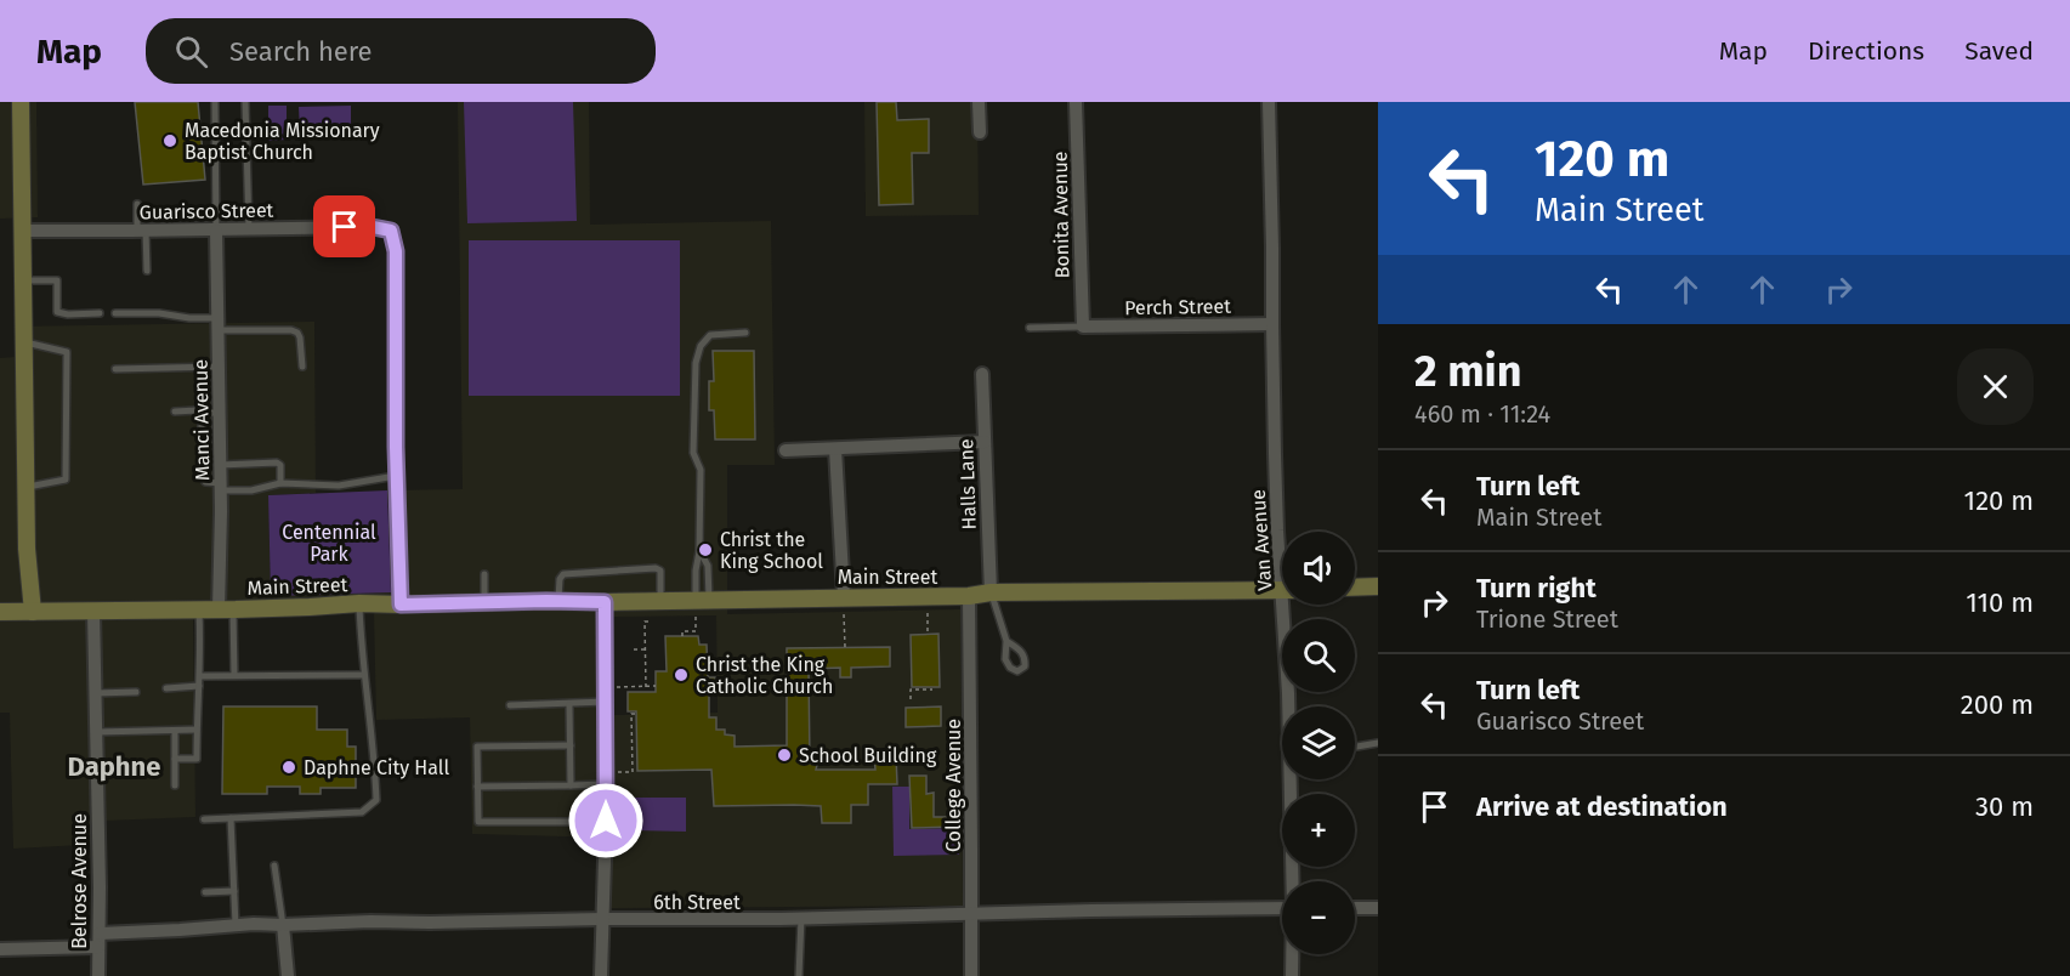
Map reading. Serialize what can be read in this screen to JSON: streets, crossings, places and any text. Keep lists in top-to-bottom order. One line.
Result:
{"streets":{"main road":["Main Street"],"street":["Guarisco Street","Bonita Avenue","Perch Street","Manci Avenue","Halls Lane","Van Avenue","College Avenue","Belrose Avenue","6th Street"]},"crossings":[["Guarisco Street","Manci Avenue"],["Bonita Avenue","Perch Street"],["Perch Street","Van Avenue"],["Manci Avenue","Main Street"],["Halls Lane","Main Street"],["Main Street","College Avenue"],["Main Street","Belrose Avenue"],["College Avenue","6th Street"],["Belrose Avenue","6th Street"]],"districts":["Daphne"],"parks":["Centennial Park"],"places":["Macedonia Missionary Baptist Church","Christ the King School","Christ the King Catholic Church","School Building","Daphne City Hall"],"page":{"header":"Map","search":"Search here","nav":["Map","Directions","Saved"],"turn":["120 m","Main Street"],"heading":["2 min","460 m · 11:24"],"list":[{"name":"Turn left","note":"Main Street","value":"120 m"},{"name":"Turn right","note":"Trione Street","value":"110 m"},{"name":"Turn left","note":"Guarisco Street","value":"200 m"},{"name":"Arrive at destination","value":"30 m"}],"map_buttons":["+","−"]}}
